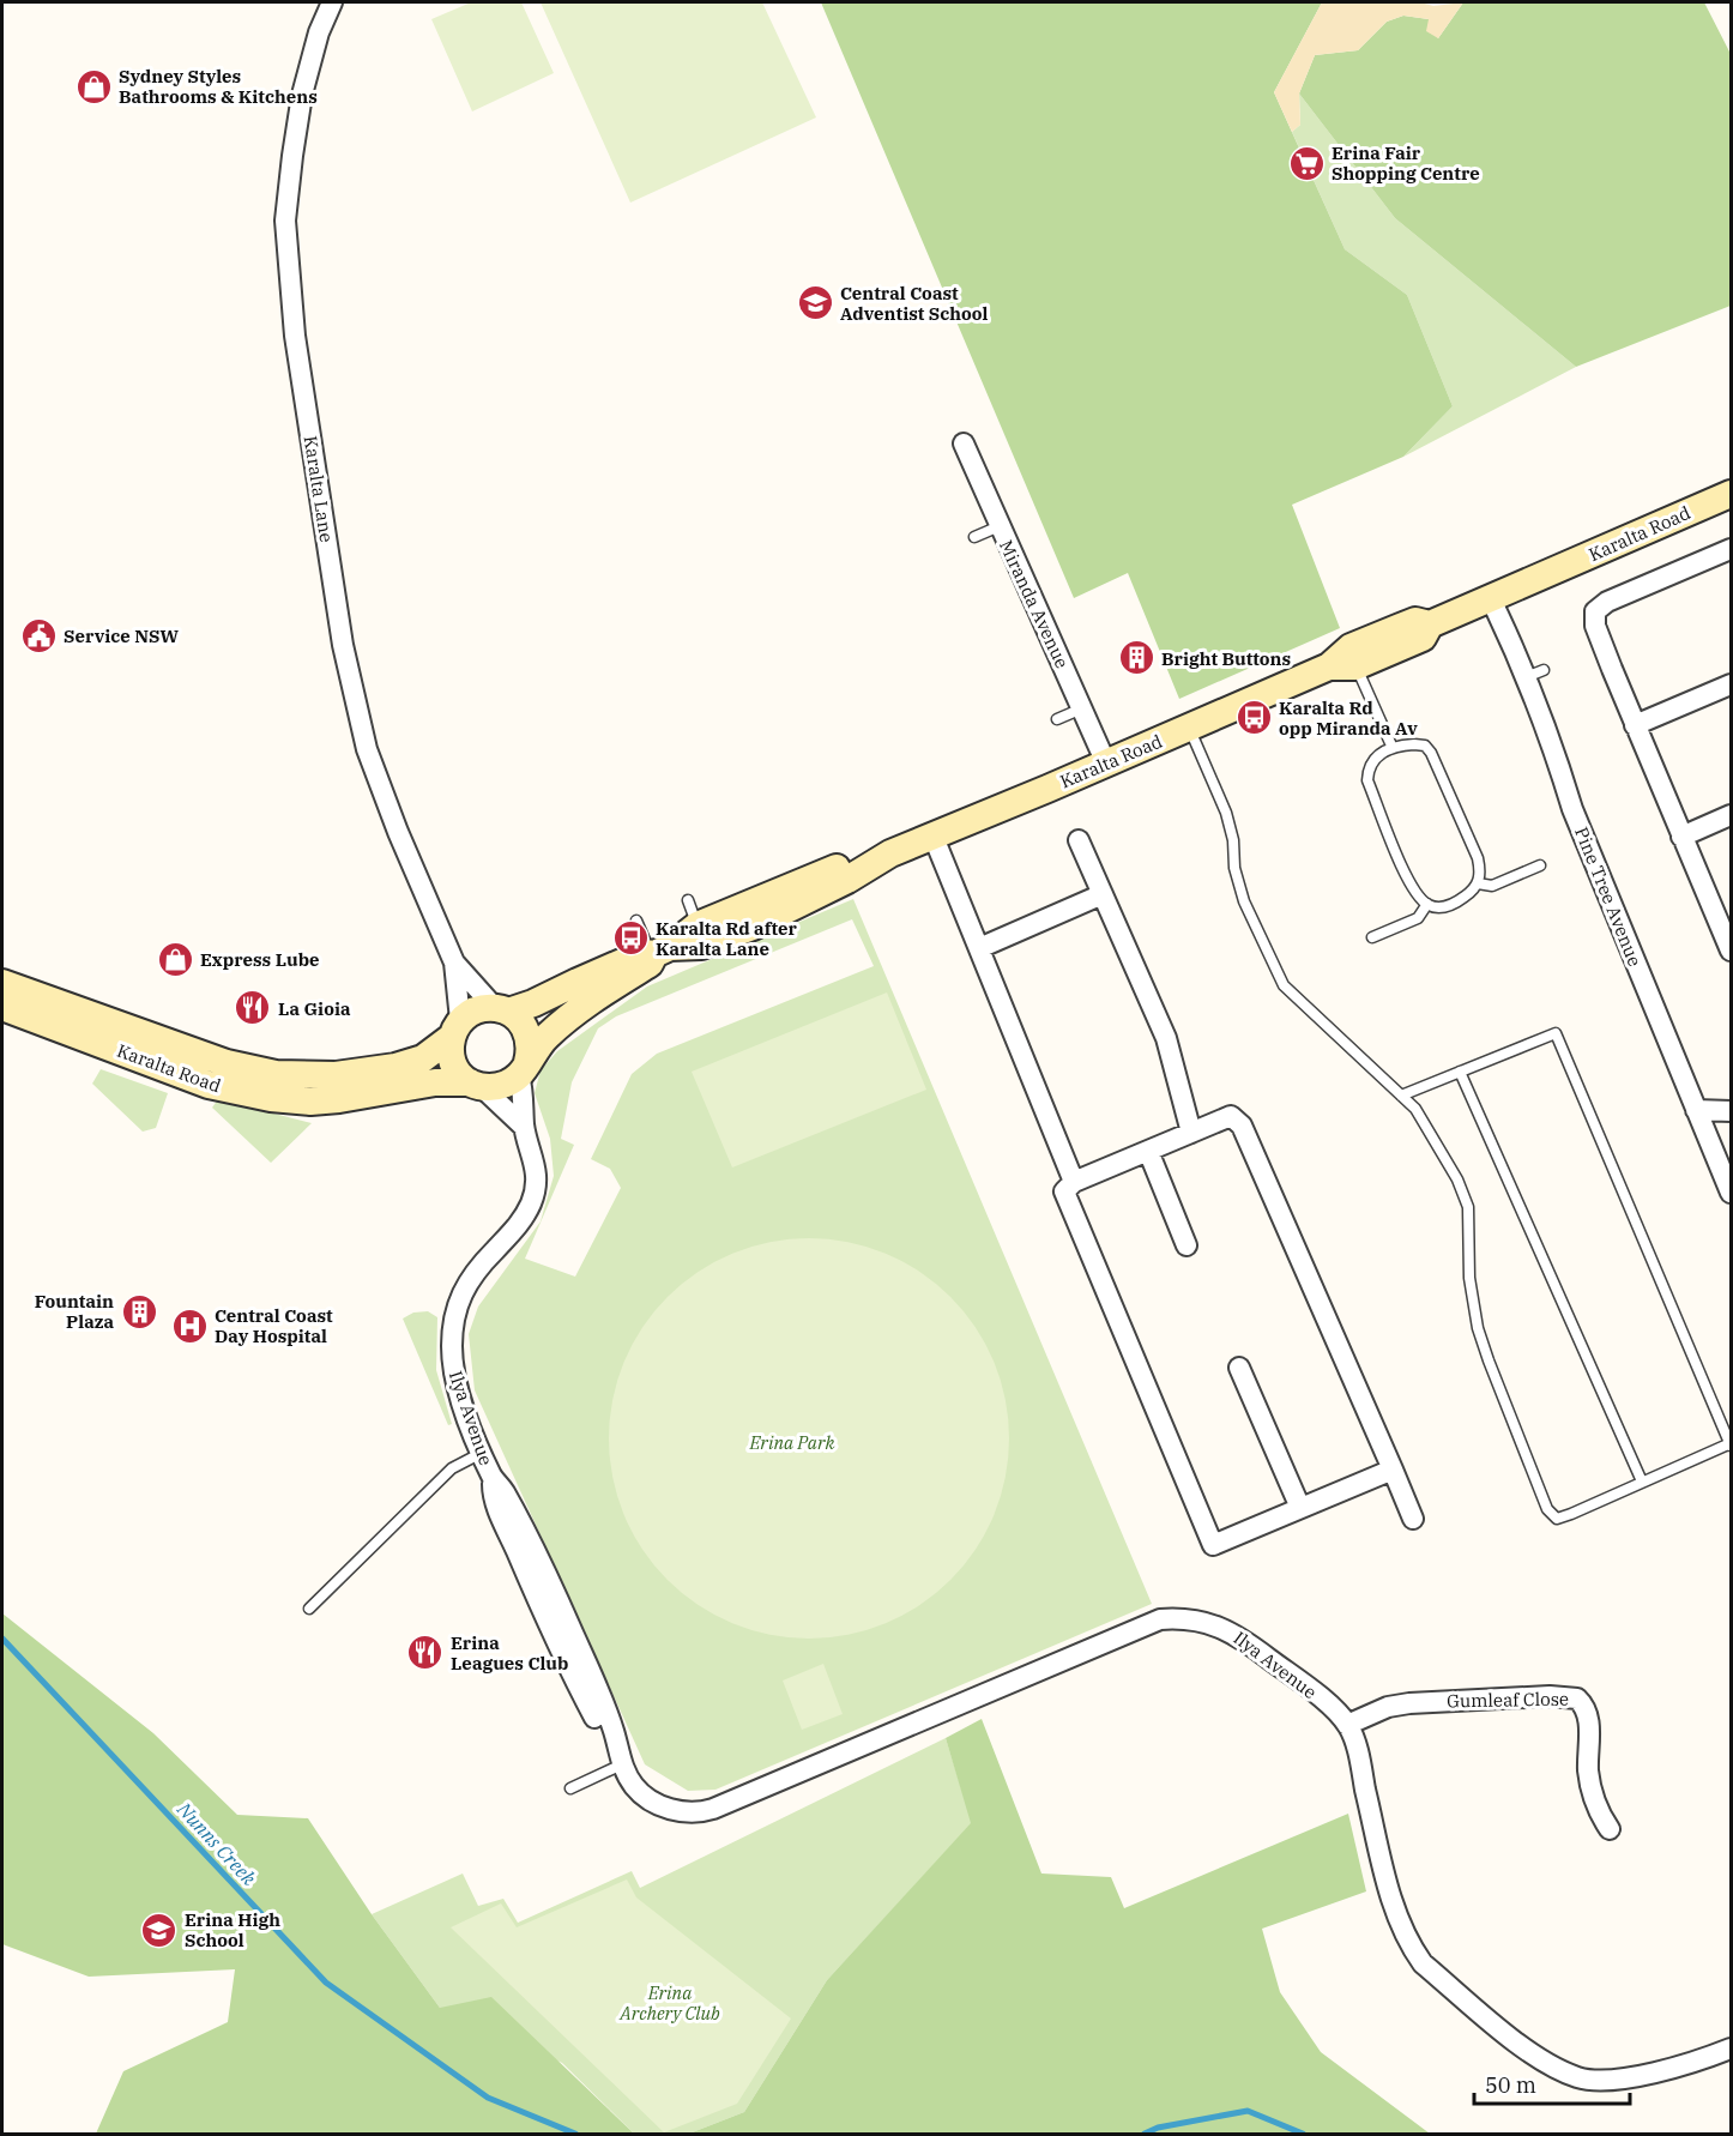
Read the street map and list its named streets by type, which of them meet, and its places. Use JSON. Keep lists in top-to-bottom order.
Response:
{
  "streets": {
    "street": [
      "Karalta Lane",
      "Karalta Road",
      "Miranda Avenue",
      "Pine Tree Avenue",
      "Ilya Avenue",
      "Gumleaf Close"
    ]
  },
  "crossings": [
    ["Karalta Lane", "Karalta Road"],
    ["Karalta Lane", "Ilya Avenue"],
    ["Karalta Road", "Miranda Avenue"],
    ["Karalta Road", "Pine Tree Avenue"],
    ["Karalta Road", "Ilya Avenue"],
    ["Ilya Avenue", "Gumleaf Close"]
  ],
  "water": ["Nunns Creek"],
  "parks": ["Erina Park", "Erina Archery Club"],
  "places": {
    "shop": ["Sydney Styles Bathrooms & Kitchens", "Express Lube"],
    "supermarket": ["Erina Fair Shopping Centre"],
    "school or university": ["Central Coast Adventist School", "Erina High School"],
    "public building": ["Service NSW"],
    "building": ["Bright Buttons", "Fountain Plaza"],
    "bus stop": ["Karalta Rd opp Miranda Av", "Karalta Rd after Karalta Lane"],
    "restaurant": ["La Gioia", "Erina Leagues Club"],
    "hospital": ["Central Coast Day Hospital"]
  },
  "scale_bar": "50 m"
}
